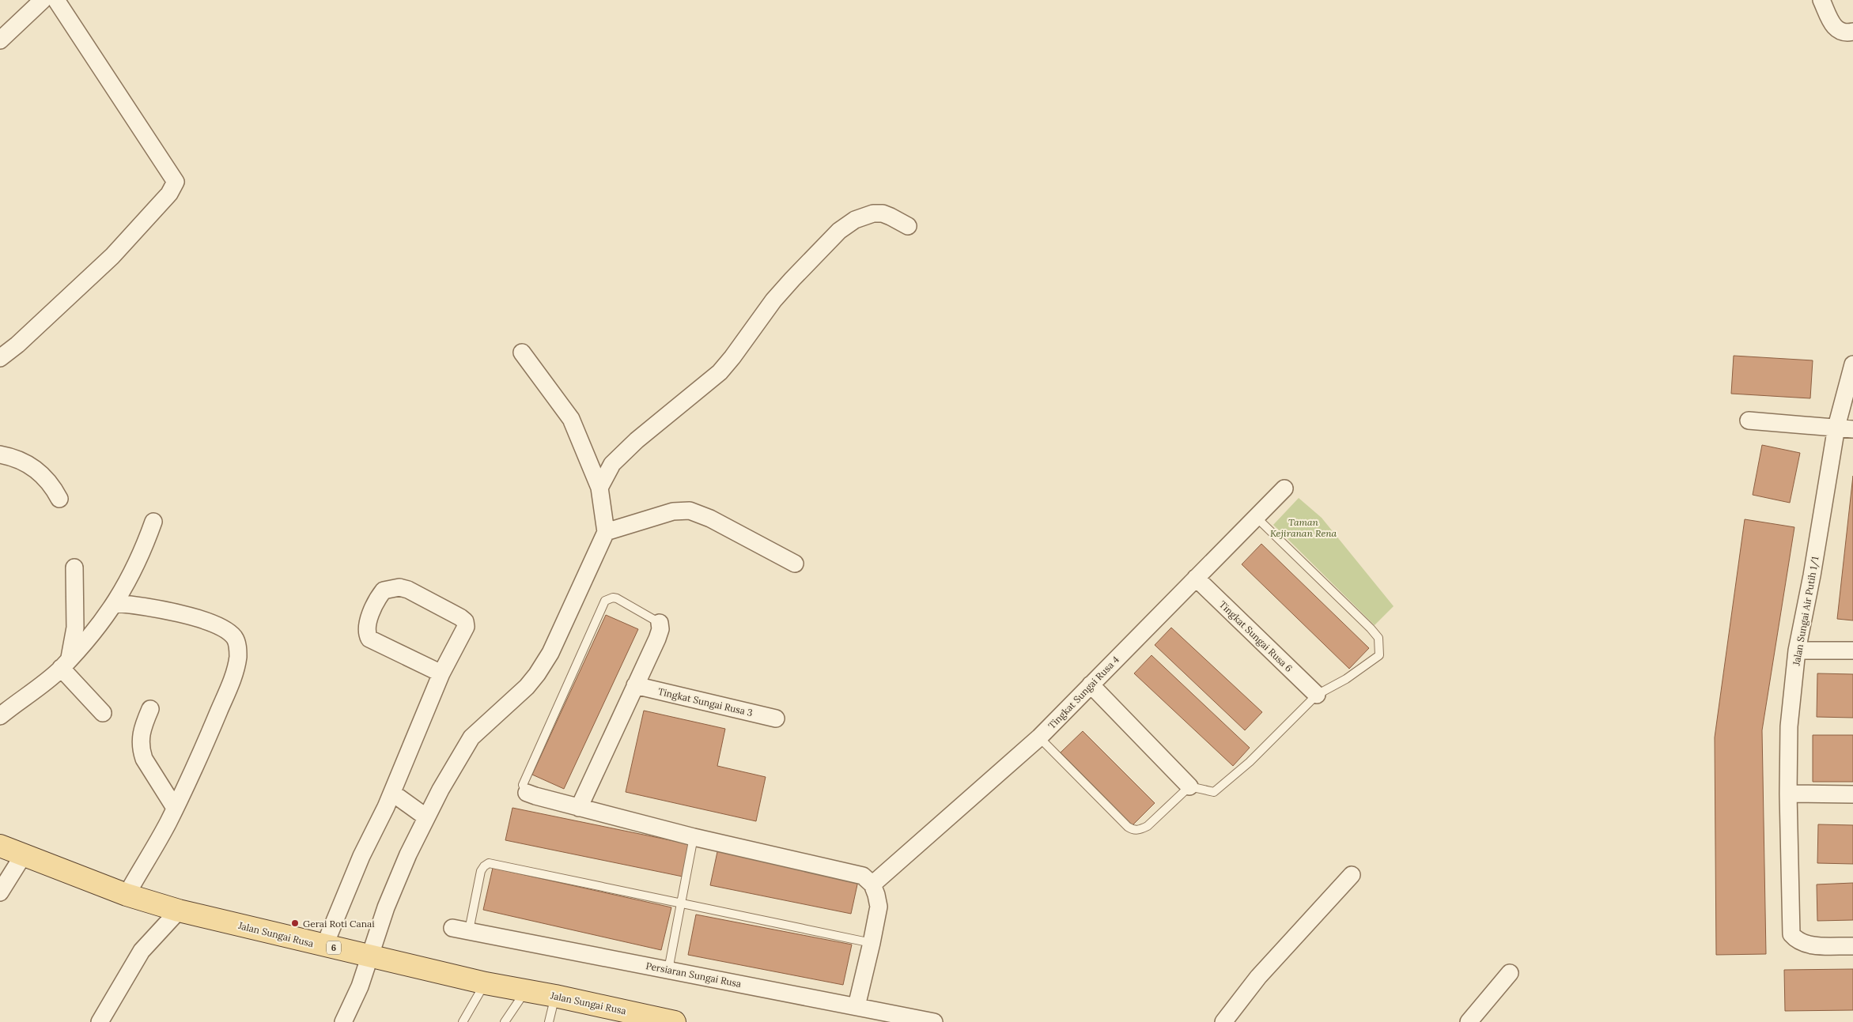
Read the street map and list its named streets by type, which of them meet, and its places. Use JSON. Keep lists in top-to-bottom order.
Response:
{
  "streets": {
    "main road": ["Jalan Sungai Rusa", "6"],
    "street": [
      "Jalan Sungai Air Putih 1/1",
      "Tingkat Sungai Rusa 6",
      "Tingkat Sungai Rusa 4",
      "Tingkat Sungai Rusa 3",
      "Persiaran Sungai Rusa"
    ]
  },
  "crossings": [
    ["Tingkat Sungai Rusa 6", "Tingkat Sungai Rusa 4"]
  ],
  "parks": ["Taman Kejiranan Rena"],
  "places": ["Gerai Roti Canai"]
}
